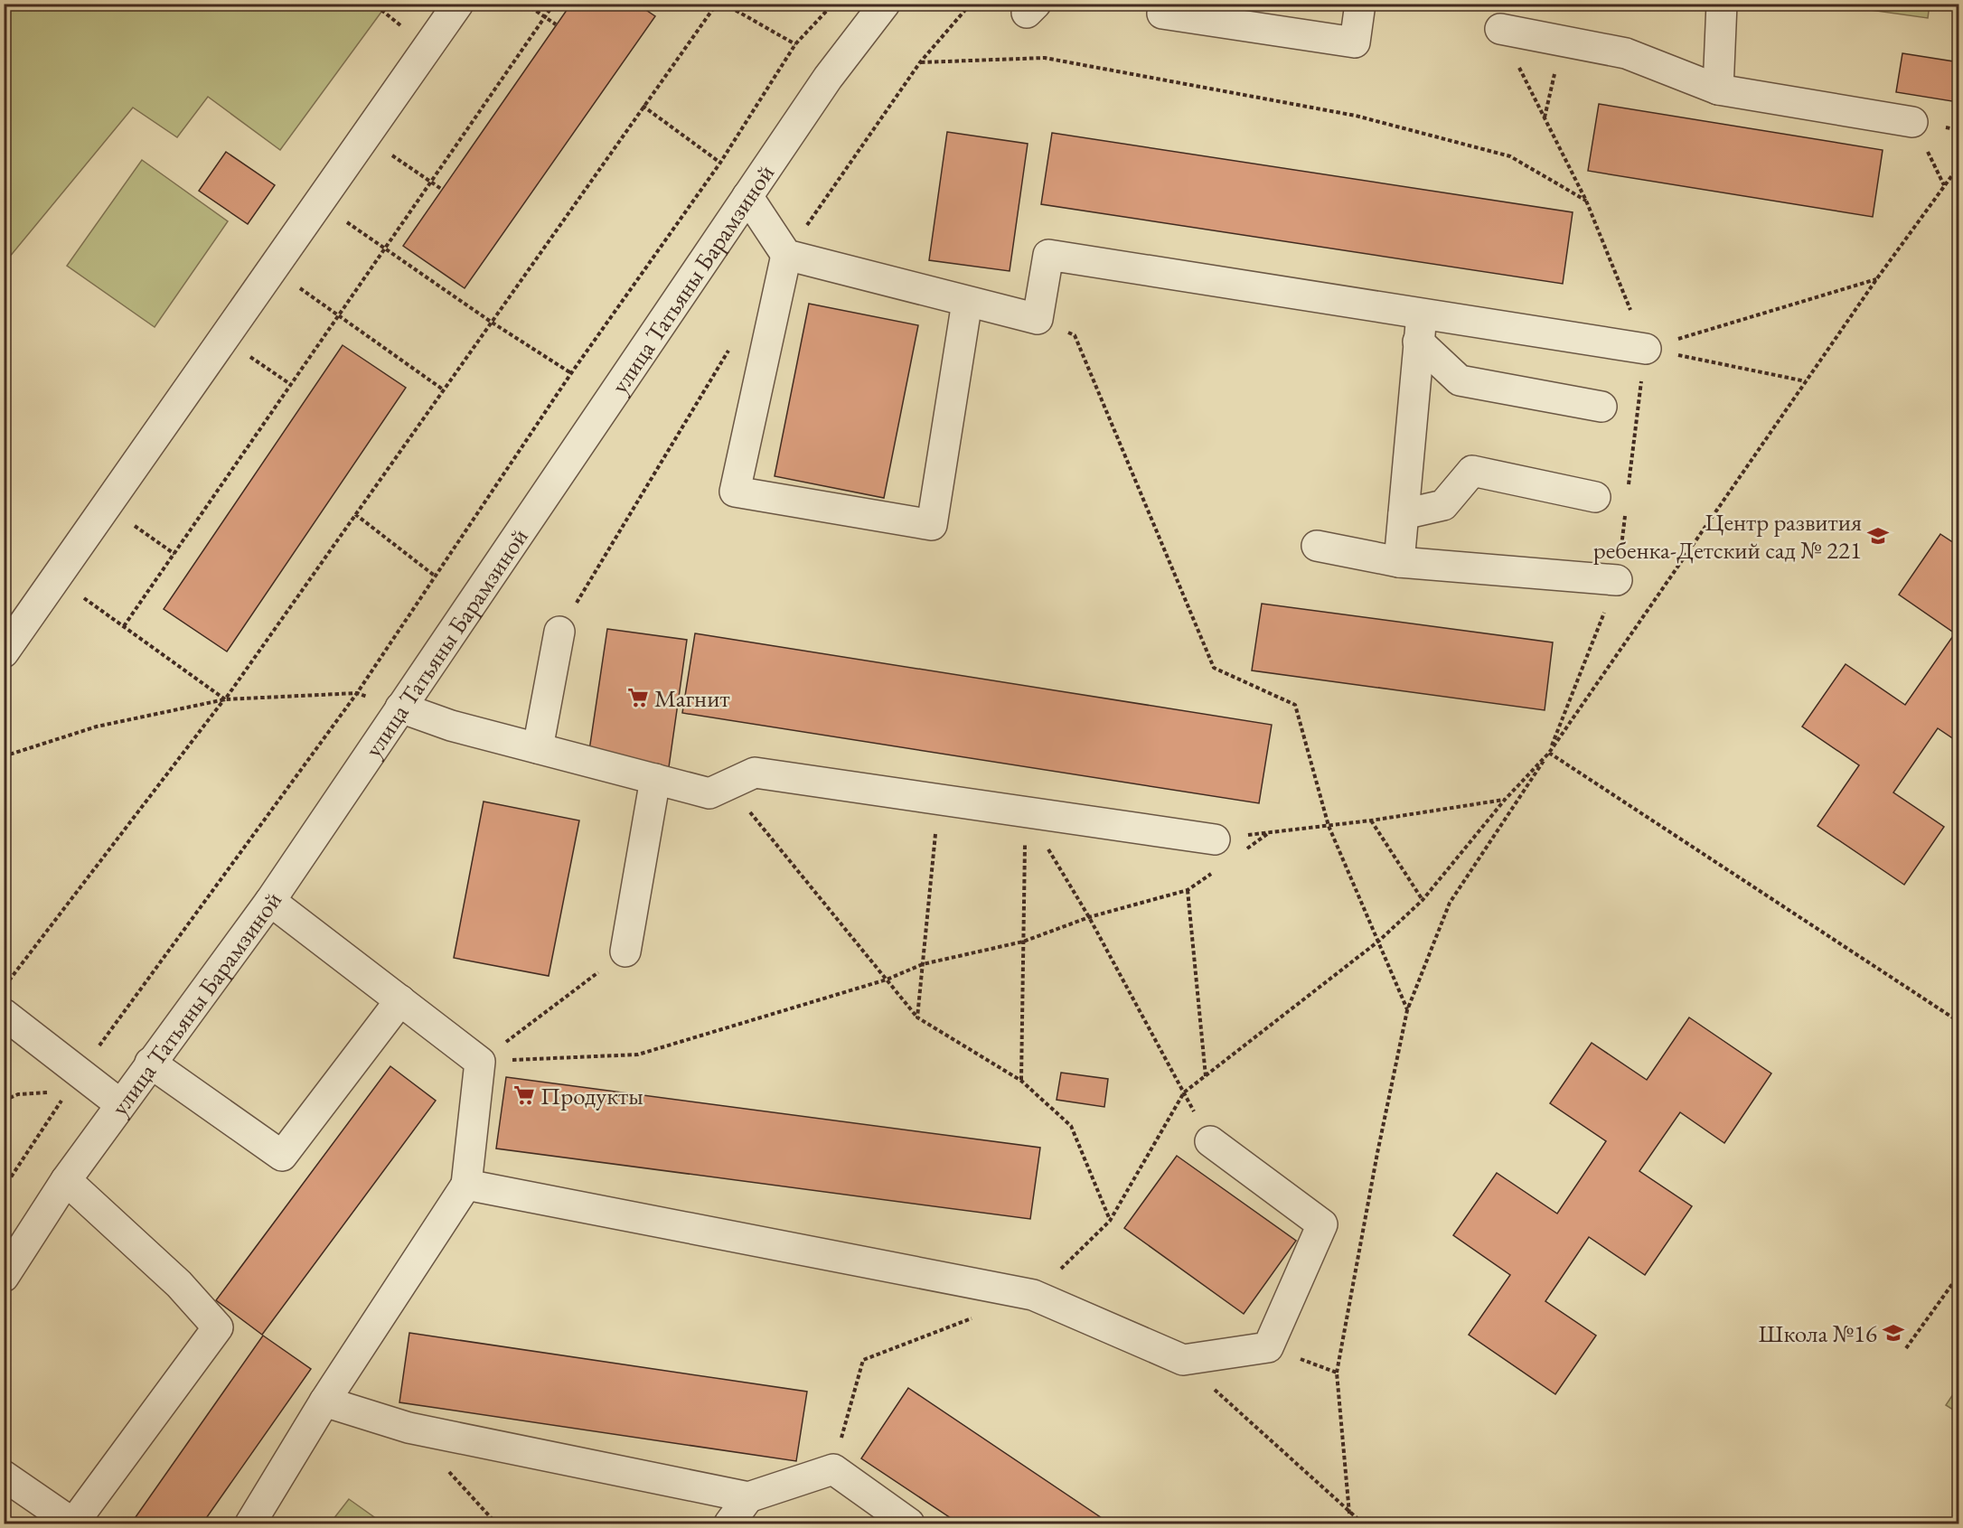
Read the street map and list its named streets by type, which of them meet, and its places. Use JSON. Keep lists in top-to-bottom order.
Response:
{
  "streets": {
    "street": ["улица Татьяны Барамзиной"]
  },
  "places": {
    "school or university": ["Центр развития ребенка-Детский сад № 221", "Школа №16"],
    "supermarket": ["Магнит", "Продукты"]
  }
}
